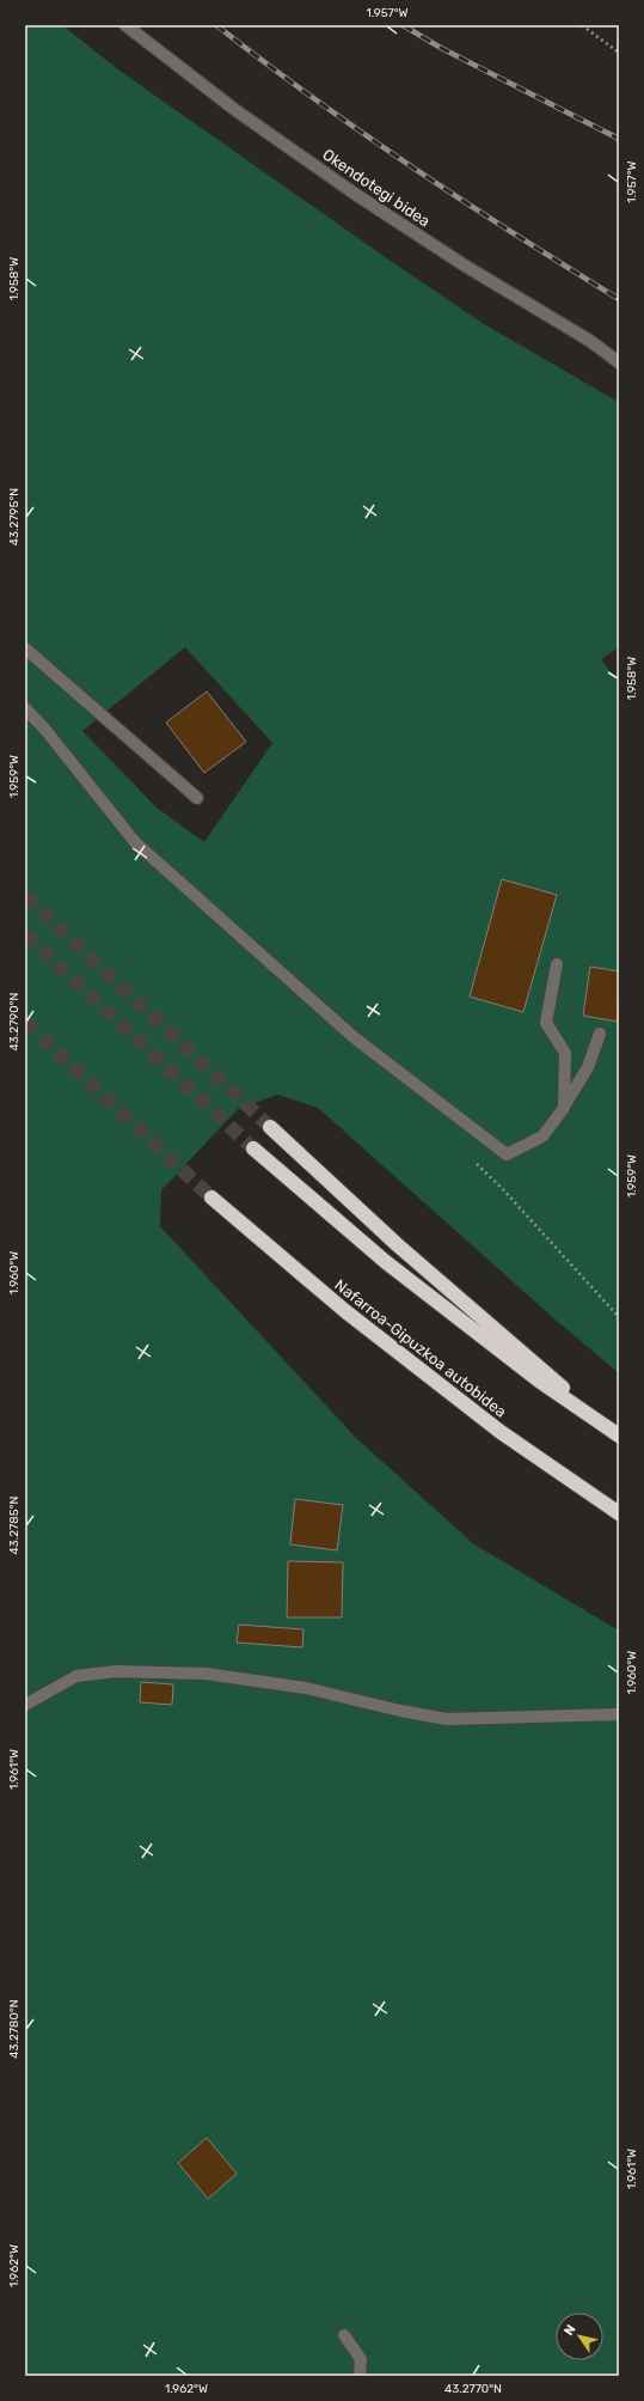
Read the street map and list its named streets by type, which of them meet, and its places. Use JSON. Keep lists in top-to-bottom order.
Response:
{
  "streets": {
    "highway": ["Nafarroa-Gipuzkoa autobidea"],
    "street": ["Okendotegi bidea"]
  },
  "north": "top left",
  "coordinates": [
    "1.957°W",
    "1.958°W",
    "43.2795°N",
    "1.959°W",
    "43.2790°N",
    "1.960°W",
    "43.2785°N",
    "1.961°W",
    "43.2780°N",
    "1.962°W",
    "43.2770°N"
  ]
}
